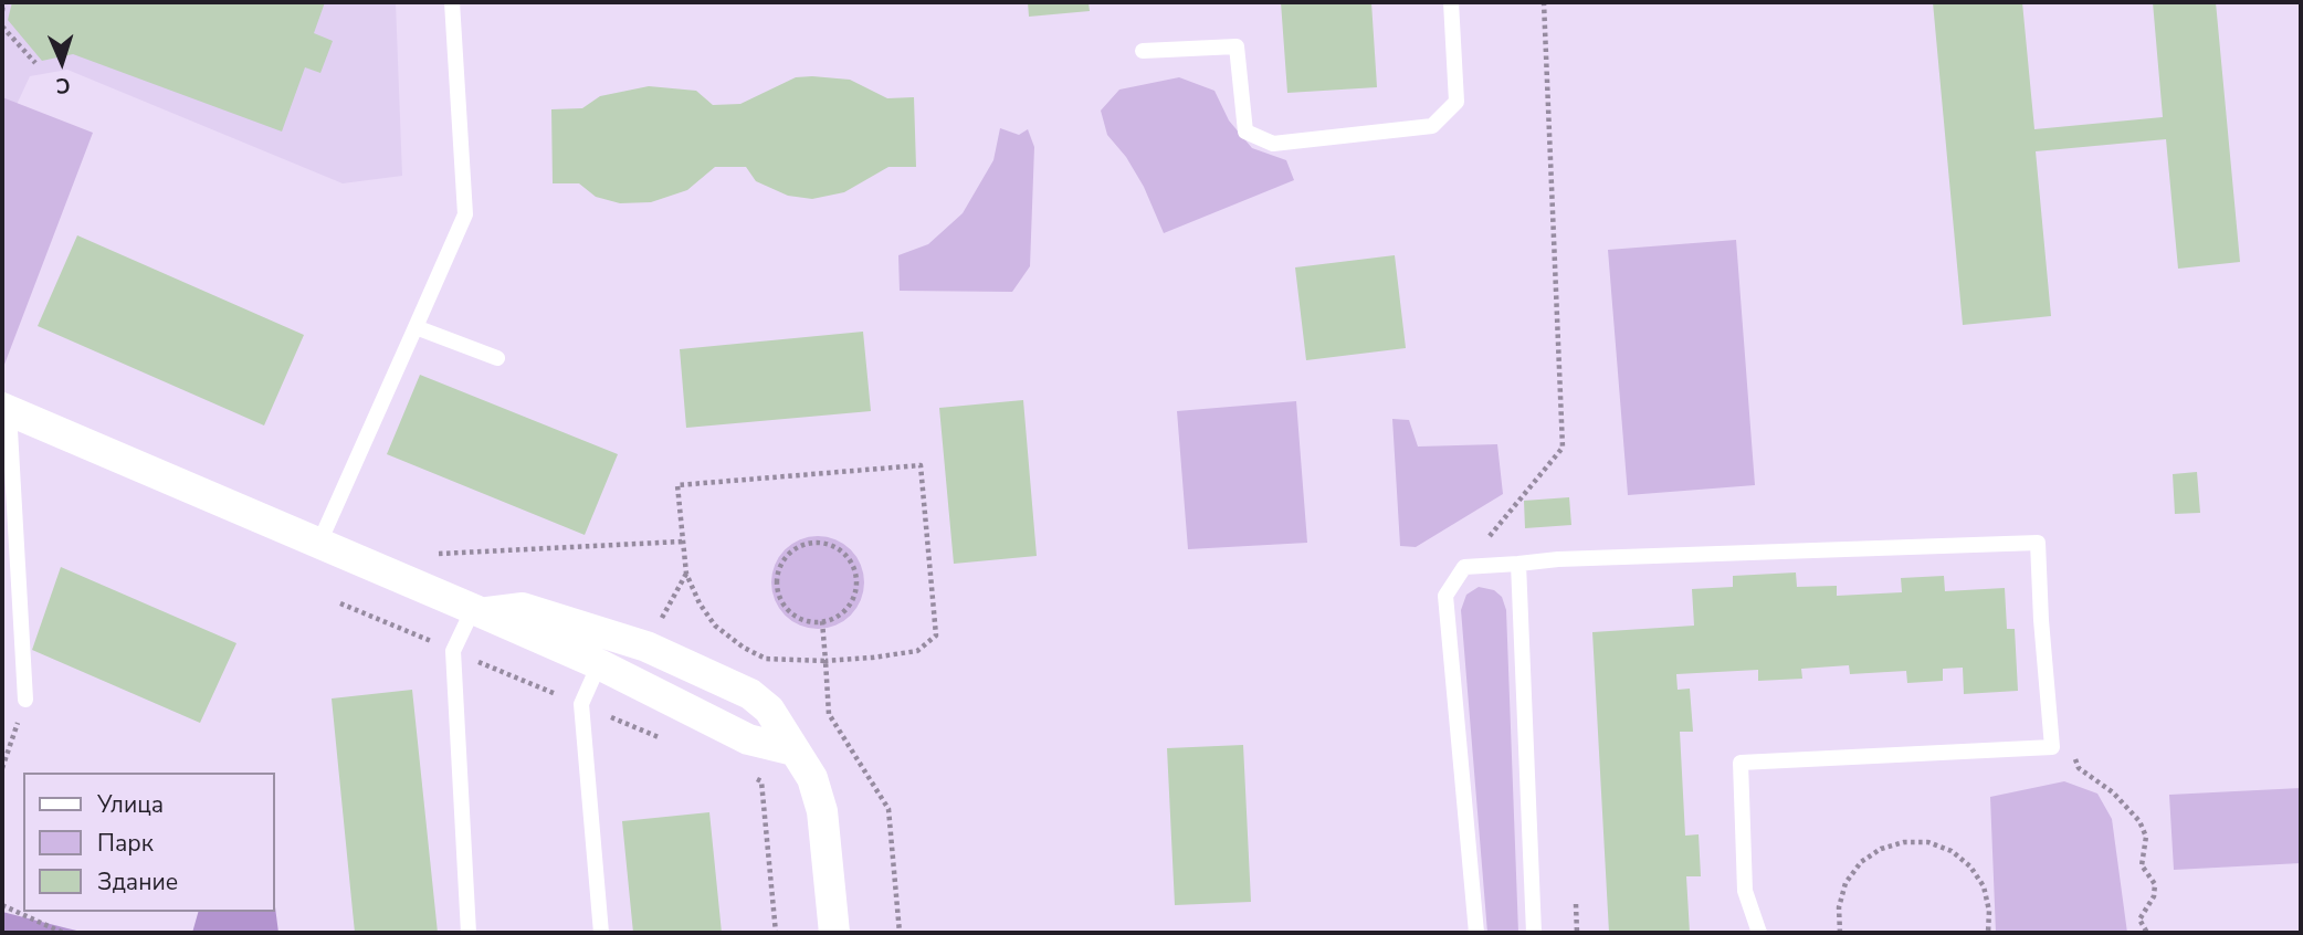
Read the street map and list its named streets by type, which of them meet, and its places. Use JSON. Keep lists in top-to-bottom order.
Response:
{
  "legend": ["Улица", "Парк", "Здание"],
  "north": "bottom"
}
